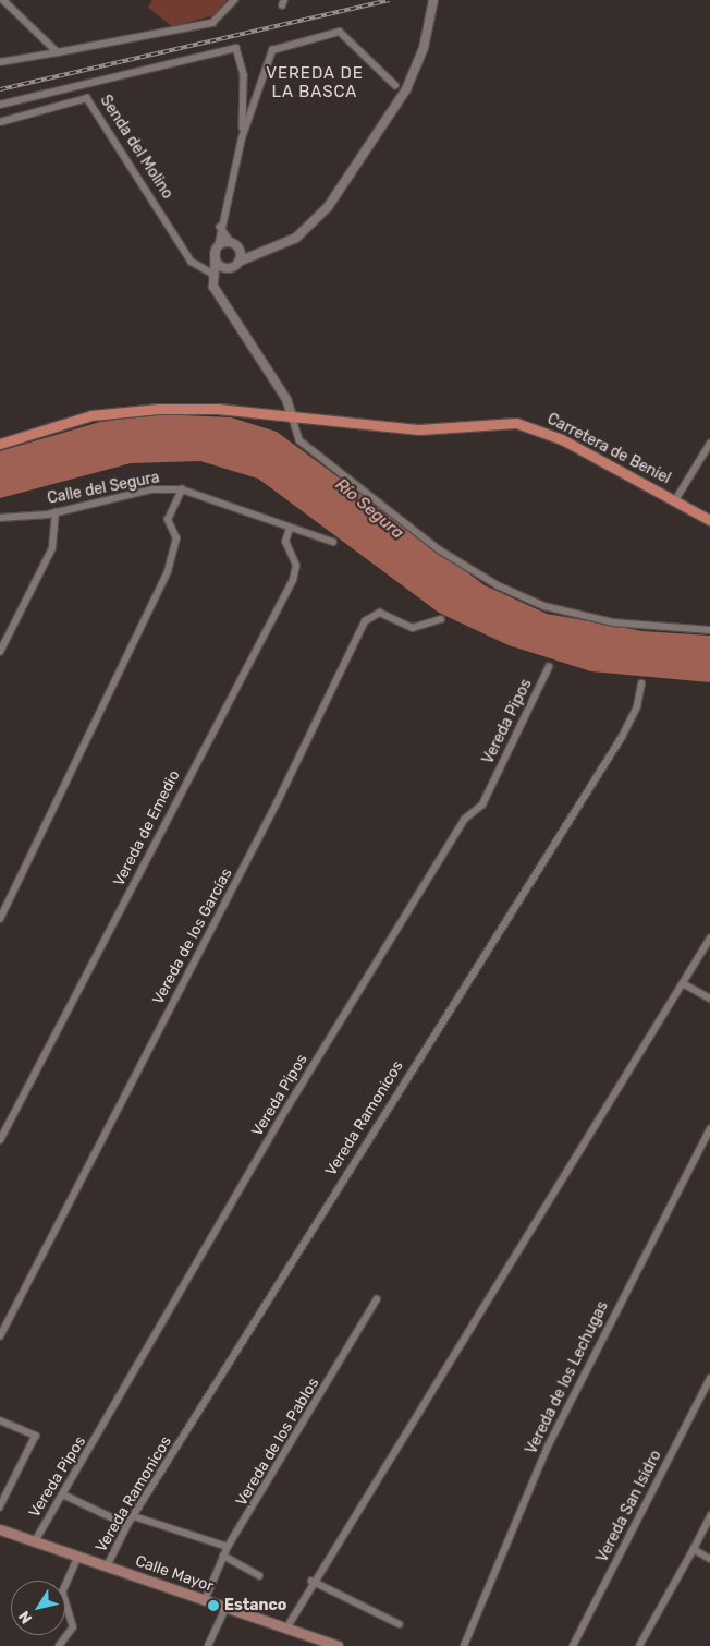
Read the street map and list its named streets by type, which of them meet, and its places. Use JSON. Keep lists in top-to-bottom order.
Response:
{
  "streets": {
    "main road": ["Carretera de Beniel", "Calle Mayor"],
    "street": [
      "Senda del Molino",
      "Calle del Segura",
      "Vereda Pipos",
      "Vereda de Emedio",
      "Vereda de los Garcías",
      "Vereda Ramonicos",
      "Vereda de los Lechugas",
      "Vereda de los Pablos",
      "Vereda San Isidro"
    ]
  },
  "crossings": [
    ["Calle del Segura", "Vereda de Emedio"],
    ["Vereda Pipos", "Calle Mayor"],
    ["Vereda Ramonicos", "Calle Mayor"],
    ["Vereda de los Pablos", "Calle Mayor"]
  ],
  "districts": ["VEREDA DE LA BASCA"],
  "water": ["Río Segura"],
  "places": ["Estanco"],
  "north": "bottom left"
}
